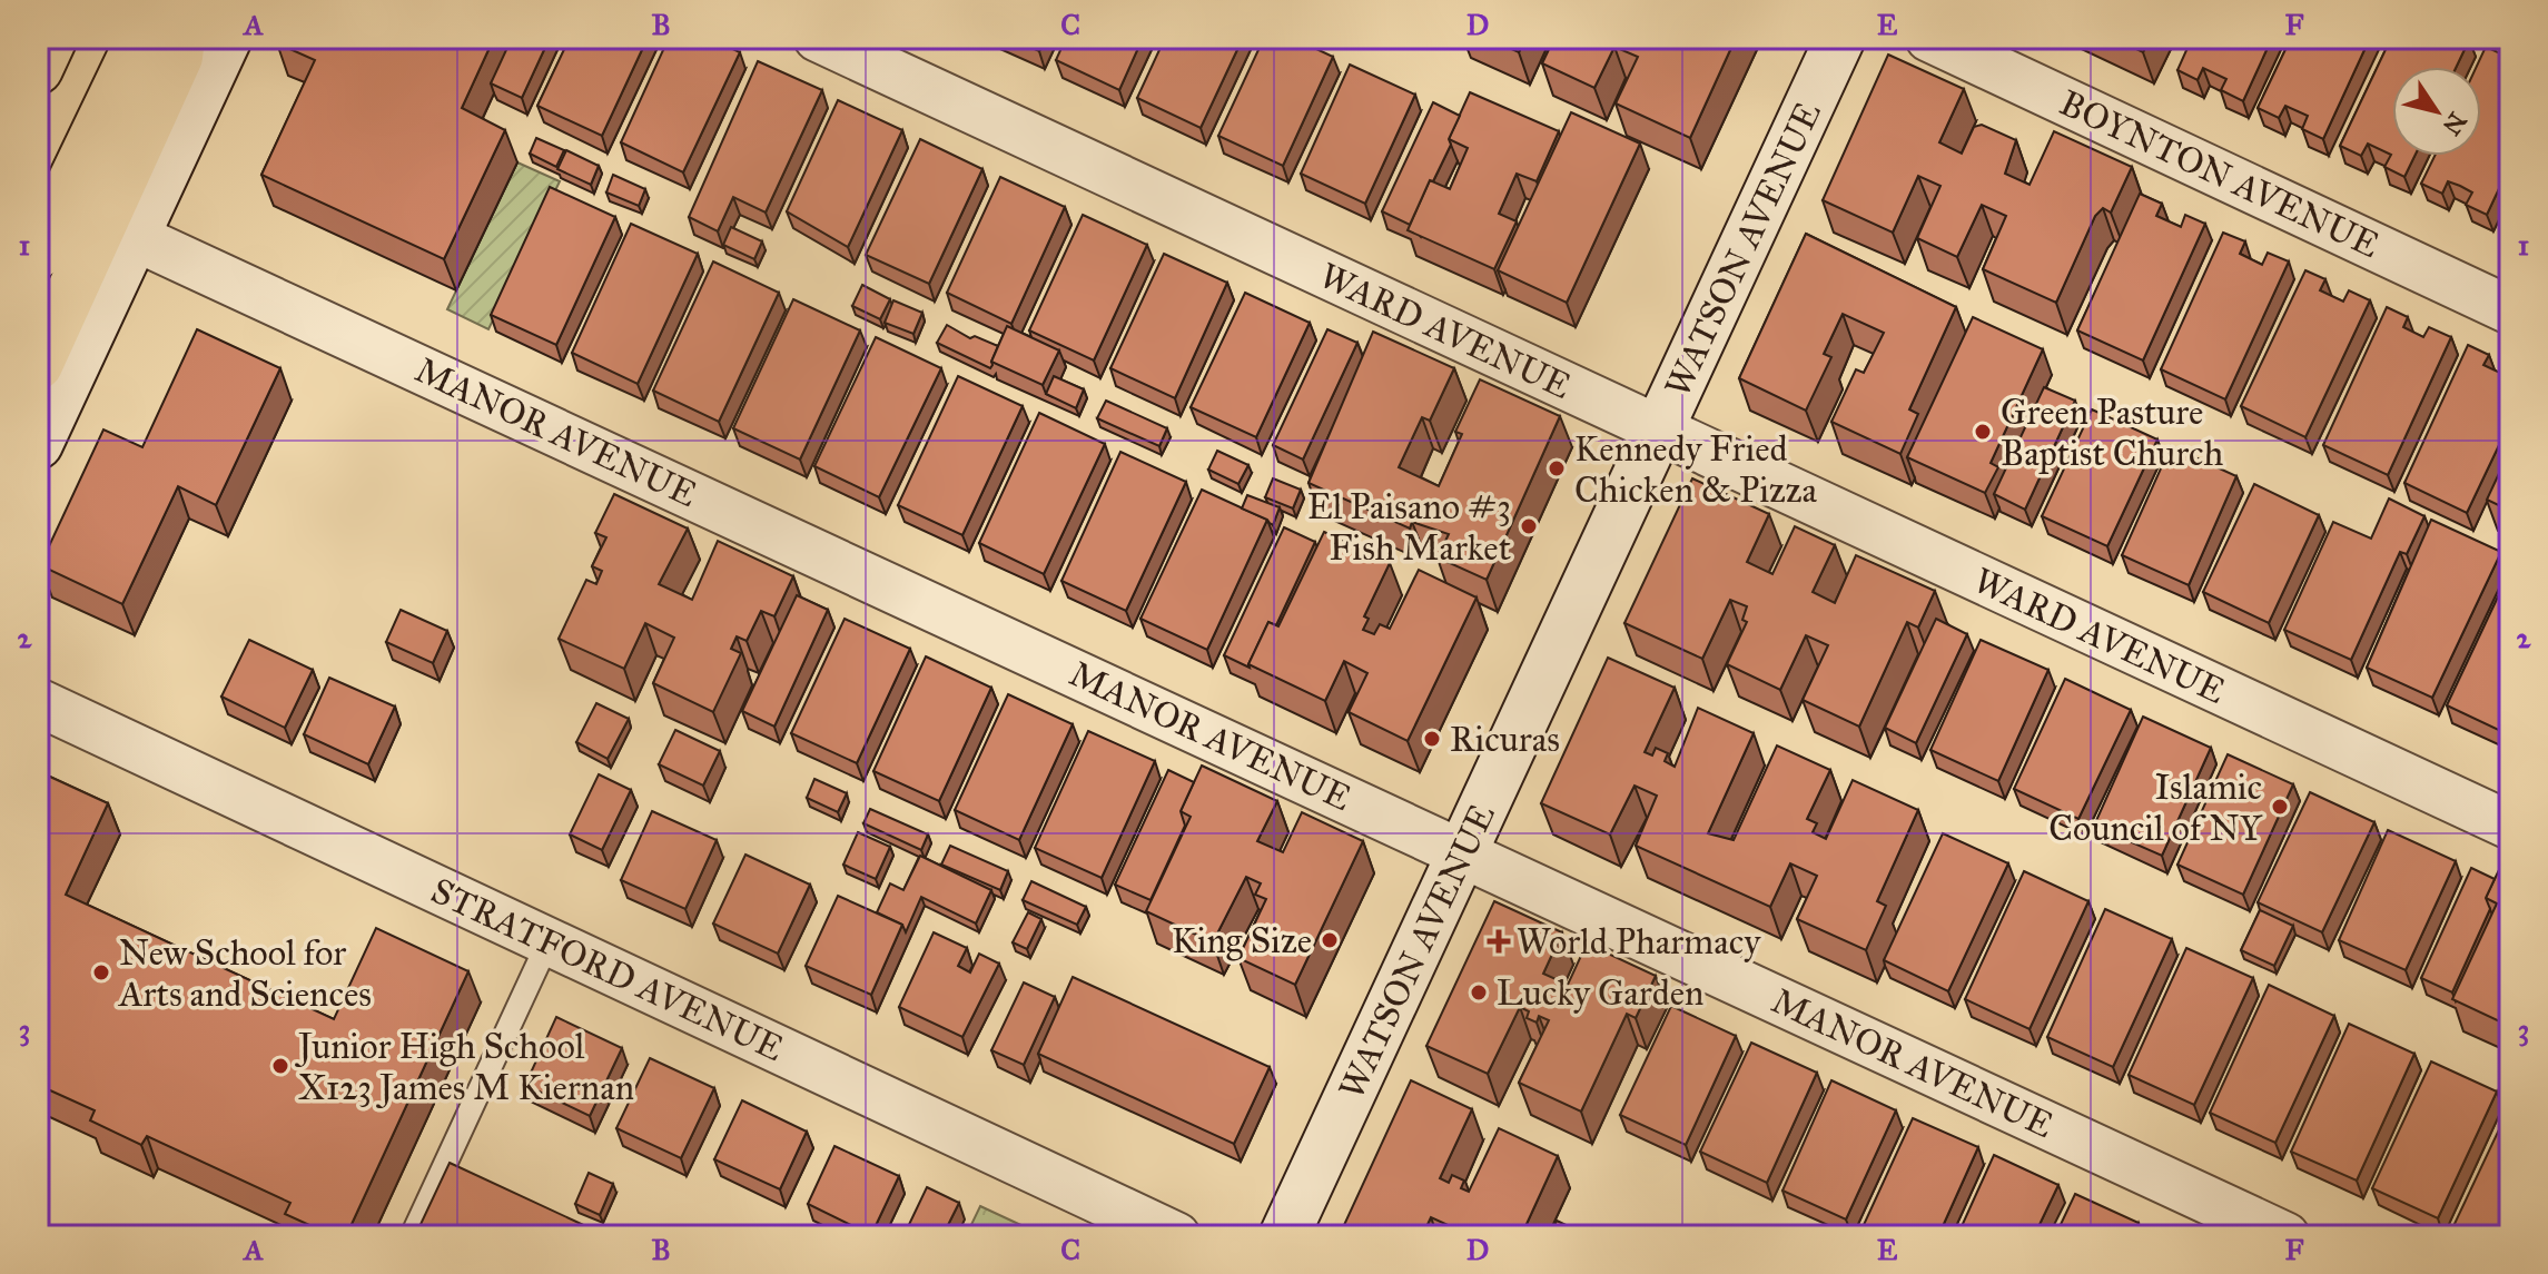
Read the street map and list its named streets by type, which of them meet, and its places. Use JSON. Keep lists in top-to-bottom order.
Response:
{
  "streets": {
    "street": [
      "BOYNTON AVENUE",
      "WATSON AVENUE",
      "WARD AVENUE",
      "MANOR AVENUE",
      "STRATFORD AVENUE"
    ]
  },
  "crossings": [
    ["WATSON AVENUE", "WARD AVENUE"],
    ["WATSON AVENUE", "MANOR AVENUE"]
  ],
  "places": {
    "other": [
      "Green Pasture Baptist Church",
      "Kennedy Fried Chicken & Pizza",
      "El Paisano #3 Fish Market",
      "Ricuras",
      "Islamic Council of NY",
      "King Size",
      "New School for Arts and Sciences",
      "Lucky Garden",
      "Junior High School X123 James M Kiernan"
    ],
    "health": ["World Pharmacy"]
  },
  "north": "bottom right",
  "grid": {
    "columns": [
      "A",
      "B",
      "C",
      "D",
      "E",
      "F"
    ],
    "rows": ["1", "2", "3"]
  }
}
